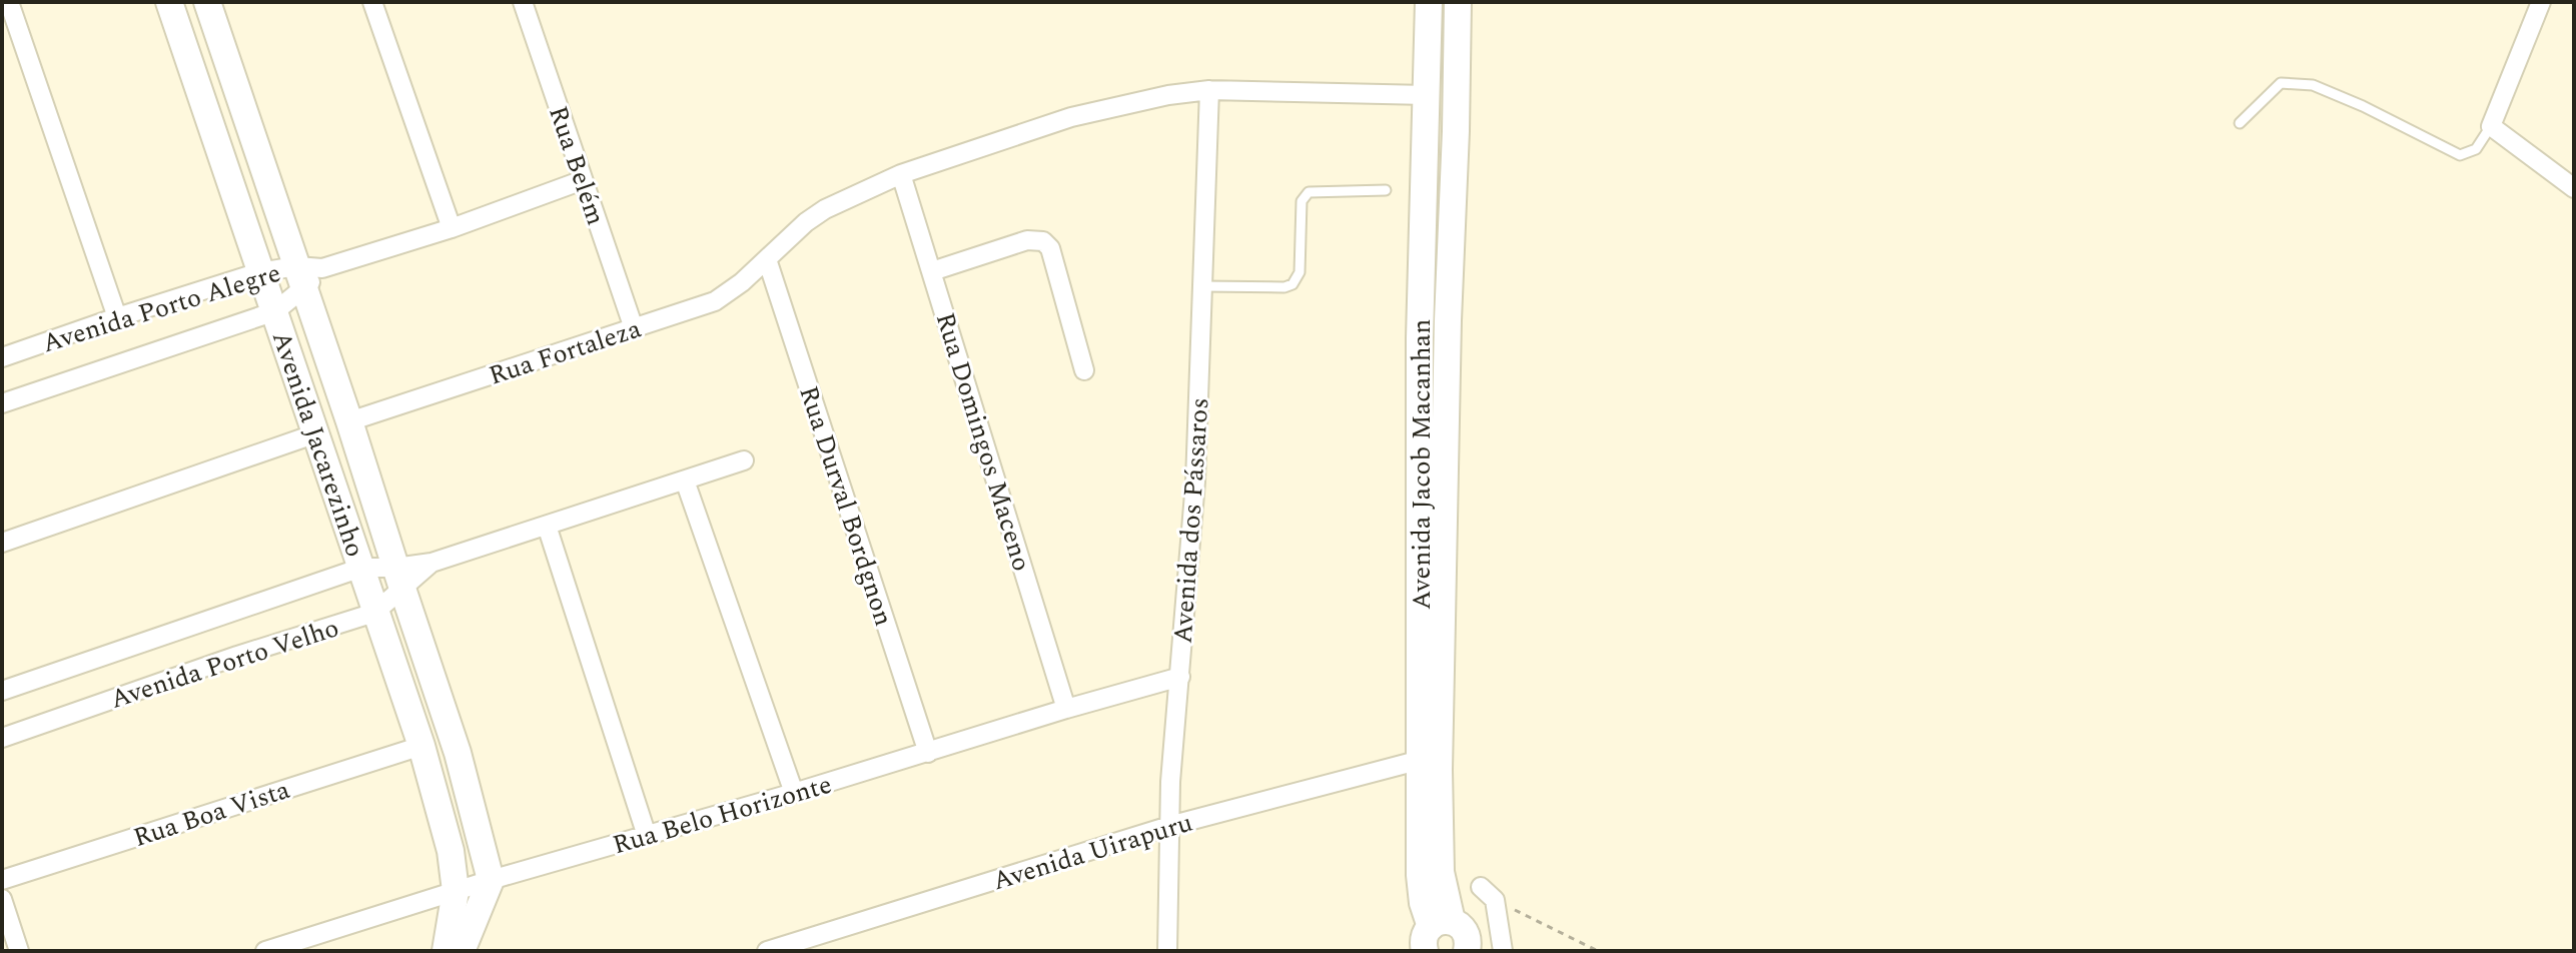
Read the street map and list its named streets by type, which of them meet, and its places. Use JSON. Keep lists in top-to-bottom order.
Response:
{
  "streets": {
    "street": [
      "Rua Belém",
      "Avenida Porto Alegre",
      "Rua Fortaleza",
      "Rua Domingos Maceno",
      "Avenida Jacarezinho",
      "Avenida Jacob Macanhan",
      "Rua Durval Bordgnon",
      "Avenida dos Pássaros",
      "Avenida Porto Velho",
      "Rua Boa Vista",
      "Rua Belo Horizonte",
      "Avenida Uirapuru"
    ]
  },
  "crossings": [
    ["Rua Belém", "Avenida Porto Alegre"],
    ["Rua Belém", "Rua Fortaleza"],
    ["Avenida Porto Alegre", "Avenida Jacarezinho"],
    ["Rua Fortaleza", "Rua Domingos Maceno"],
    ["Rua Fortaleza", "Avenida Jacarezinho"],
    ["Rua Fortaleza", "Avenida Jacob Macanhan"],
    ["Rua Fortaleza", "Rua Durval Bordgnon"],
    ["Rua Fortaleza", "Avenida dos Pássaros"],
    ["Rua Domingos Maceno", "Rua Belo Horizonte"],
    ["Avenida Jacarezinho", "Avenida Porto Velho"],
    ["Avenida Jacarezinho", "Rua Boa Vista"],
    ["Avenida Jacarezinho", "Rua Belo Horizonte"],
    ["Avenida Jacob Macanhan", "Avenida Uirapuru"],
    ["Rua Durval Bordgnon", "Rua Belo Horizonte"],
    ["Avenida dos Pássaros", "Rua Belo Horizonte"],
    ["Avenida dos Pássaros", "Avenida Uirapuru"]
  ]
}
